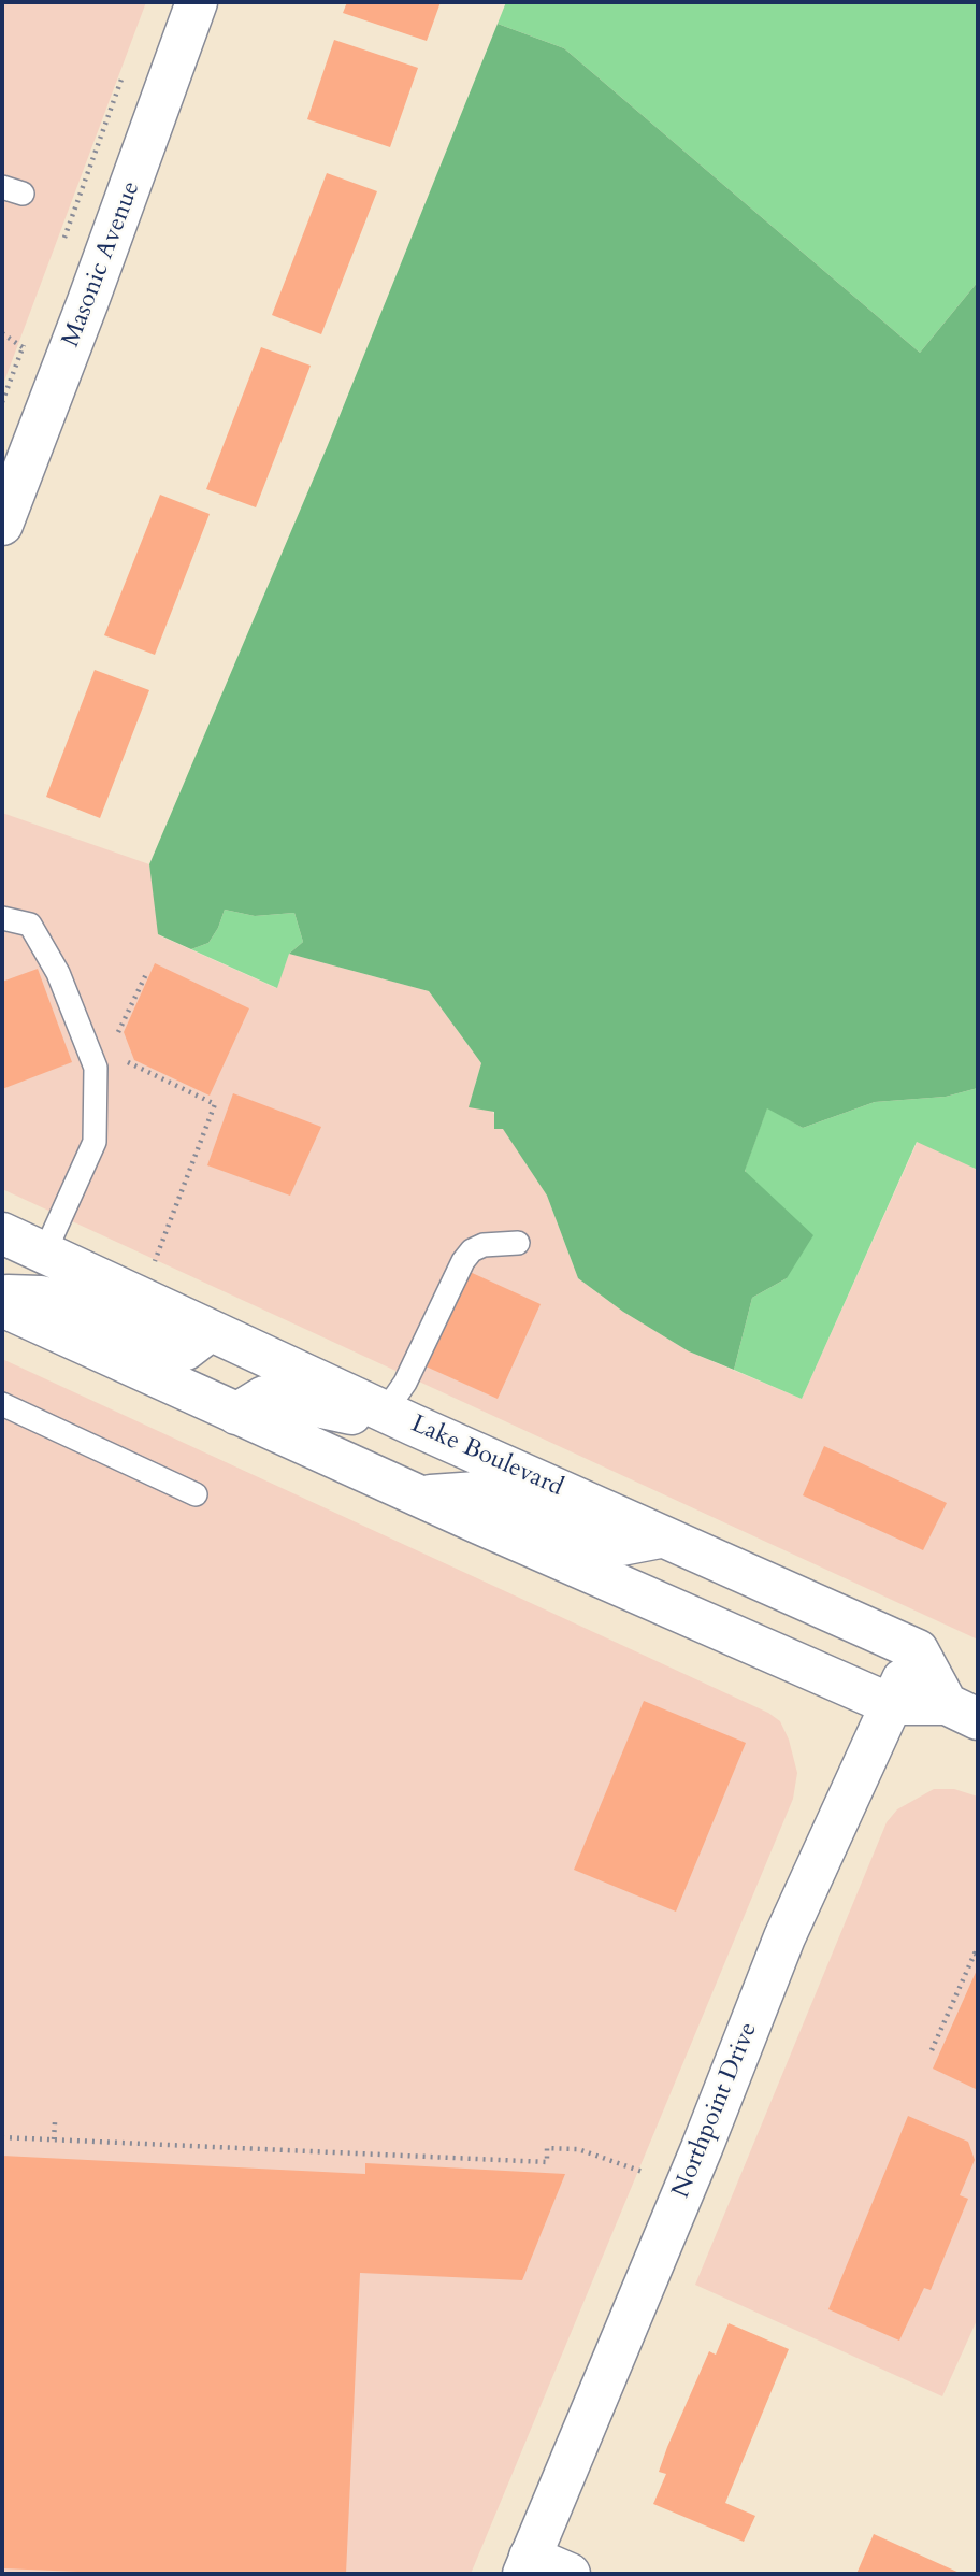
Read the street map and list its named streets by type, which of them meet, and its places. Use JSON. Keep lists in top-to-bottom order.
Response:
{
  "streets": {
    "main road": ["Masonic Avenue", "Lake Boulevard", "Northpoint Drive"]
  },
  "crossings": [
    ["Lake Boulevard", "Northpoint Drive"]
  ]
}
